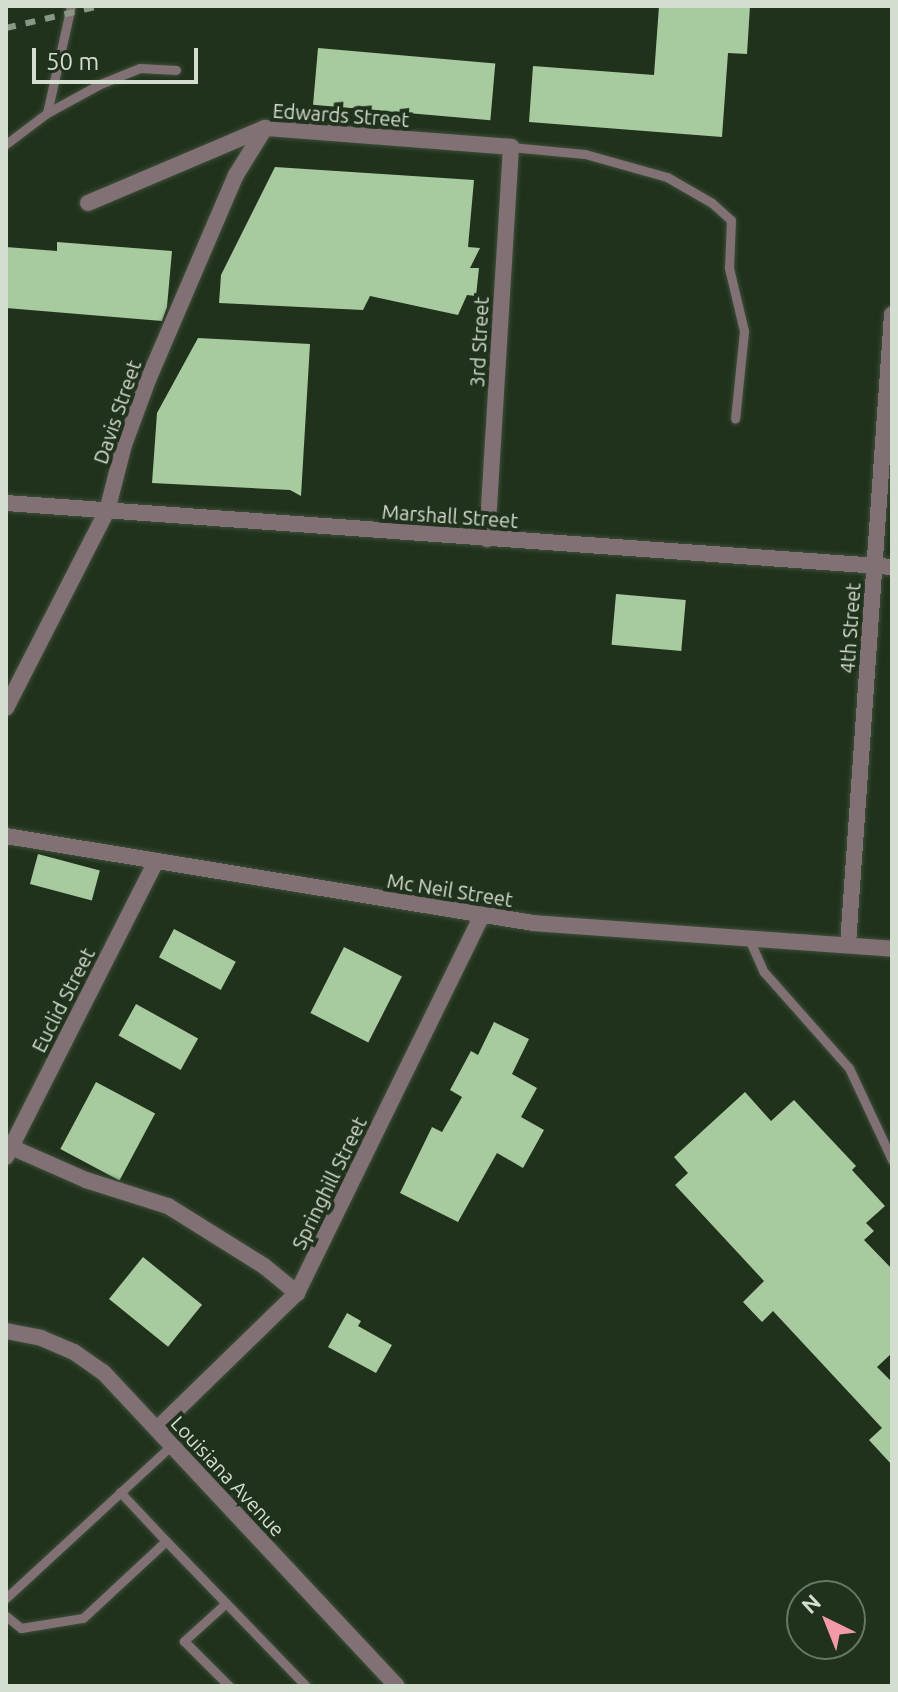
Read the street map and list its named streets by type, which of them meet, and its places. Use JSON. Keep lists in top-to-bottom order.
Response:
{
  "streets": {
    "street": [
      "Edwards Street",
      "3rd Street",
      "Davis Street",
      "Marshall Street",
      "4th Street",
      "Mc Neil Street",
      "Euclid Street",
      "Springhill Street",
      "Louisiana Avenue"
    ]
  },
  "crossings": [
    ["Edwards Street", "3rd Street"],
    ["Edwards Street", "Davis Street"],
    ["3rd Street", "Marshall Street"],
    ["Davis Street", "Marshall Street"],
    ["Marshall Street", "4th Street"],
    ["4th Street", "Mc Neil Street"],
    ["Mc Neil Street", "Euclid Street"],
    ["Mc Neil Street", "Springhill Street"],
    ["Springhill Street", "Louisiana Avenue"]
  ],
  "scale_bar": "50 m",
  "north": "top left"
}
